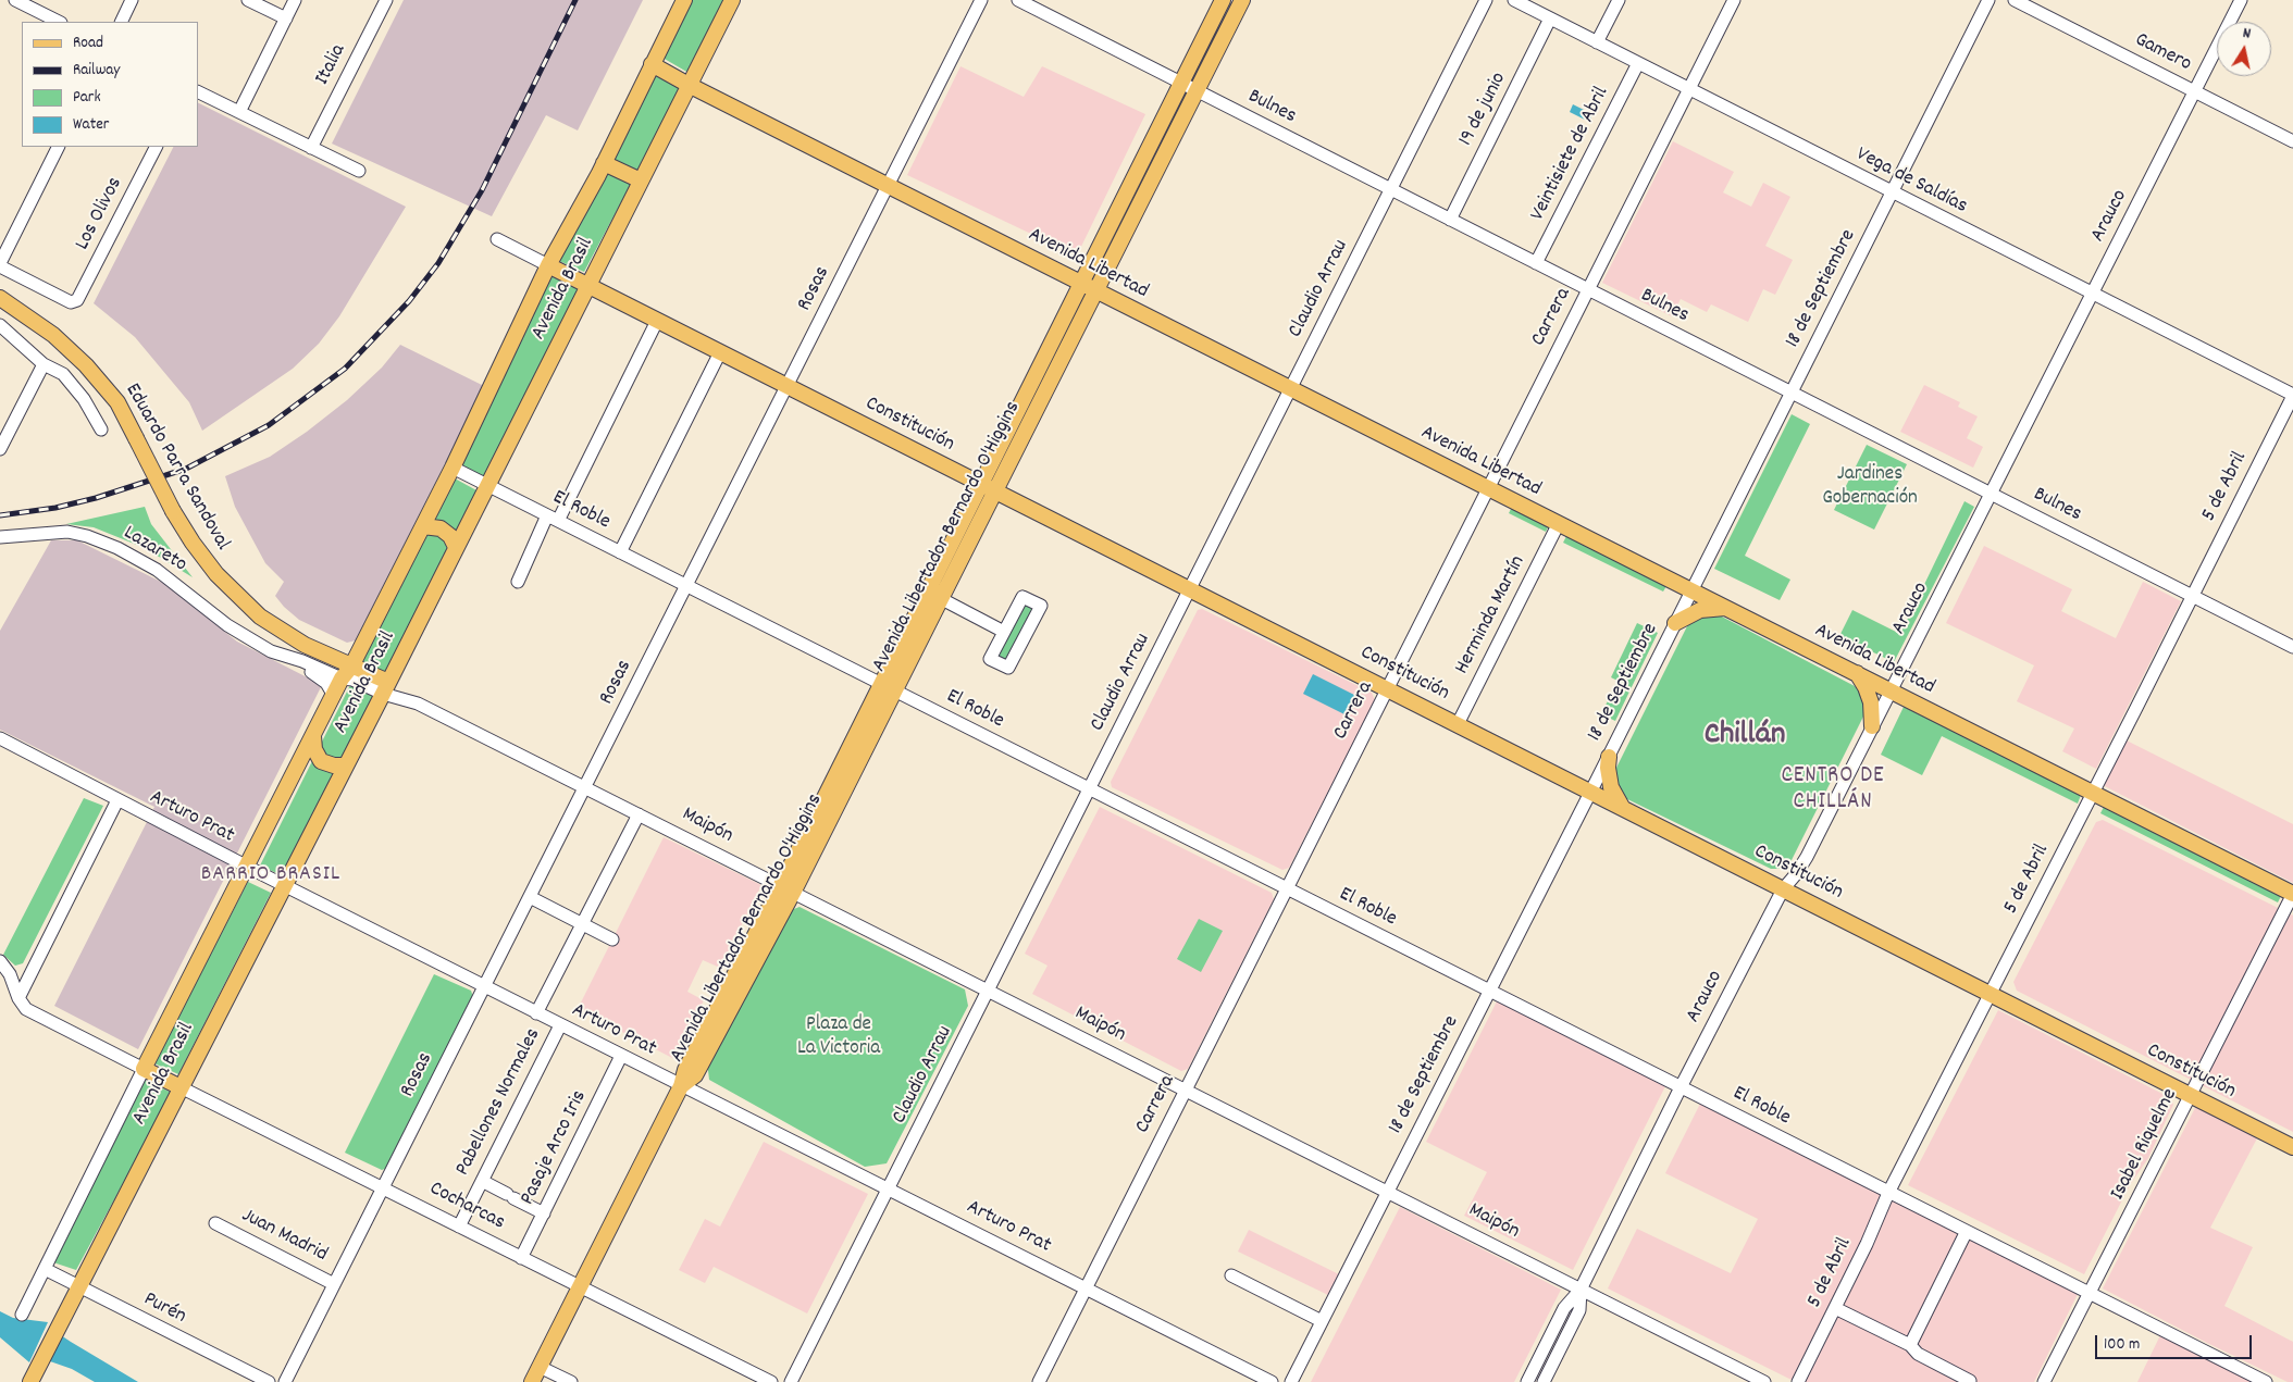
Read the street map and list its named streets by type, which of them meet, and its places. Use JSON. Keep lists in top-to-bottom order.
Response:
{
  "streets": {
    "main road": [
      "Avenida Libertad",
      "Avenida Brasil",
      "Constitución",
      "Eduardo Parra Sandoval",
      "Avenida Libertador Bernardo O'Higgins",
      "Maipón",
      "Cocharcas"
    ],
    "street": [
      "Gamero",
      "Italia",
      "Bulnes",
      "19 de junio",
      "Veintisiete de Abril",
      "Vega de Saldías",
      "Los Olivos",
      "Arauco",
      "Rosas",
      "Claudio Arrau",
      "18 de Septiembre",
      "Carrera",
      "5 de Abril",
      "El Roble",
      "Lazareto",
      "Herminda Martín",
      "Arturo Prat",
      "Pabellones Normales",
      "Isabel Riquelme",
      "Pasaje Arco Iris",
      "Juan Madrid",
      "Purén"
    ]
  },
  "crossings": [
    ["Gamero", "Arauco"],
    ["Bulnes", "19 de junio"],
    ["Bulnes", "Veintisiete de Abril"],
    ["Bulnes", "Arauco"],
    ["Bulnes", "Claudio Arrau"],
    ["Bulnes", "18 de Septiembre"],
    ["Bulnes", "Carrera"],
    ["Bulnes", "5 de Abril"],
    ["Bulnes", "Avenida Libertador Bernardo O'Higgins"],
    ["19 de junio", "Vega de Saldías"],
    ["Veintisiete de Abril", "Vega de Saldías"],
    ["Vega de Saldías", "Arauco"],
    ["Vega de Saldías", "18 de Septiembre"],
    ["Vega de Saldías", "Carrera"],
    ["Vega de Saldías", "5 de Abril"],
    ["Arauco", "Avenida Libertad"],
    ["Arauco", "Constitución"],
    ["Arauco", "El Roble"],
    ["Arauco", "Maipón"],
    ["Avenida Libertad", "Avenida Brasil"],
    ["Avenida Libertad", "Rosas"],
    ["Avenida Libertad", "Claudio Arrau"],
    ["Avenida Libertad", "18 de Septiembre"],
    ["Avenida Libertad", "Carrera"],
    ["Avenida Libertad", "5 de Abril"],
    ["Avenida Libertad", "Avenida Libertador Bernardo O'Higgins"],
    ["Avenida Libertad", "Herminda Martín"],
    ["Avenida Libertad", "Isabel Riquelme"],
    ["Avenida Brasil", "Constitución"],
    ["Avenida Brasil", "Eduardo Parra Sandoval"],
    ["Avenida Brasil", "El Roble"],
    ["Avenida Brasil", "Lazareto"],
    ["Avenida Brasil", "Arturo Prat"],
    ["Avenida Brasil", "Maipón"],
    ["Avenida Brasil", "Cocharcas"],
    ["Avenida Brasil", "Purén"],
    ["Rosas", "Constitución"],
    ["Rosas", "El Roble"],
    ["Rosas", "Arturo Prat"],
    ["Rosas", "Maipón"],
    ["Rosas", "Cocharcas"],
    ["Rosas", "Juan Madrid"],
    ["Claudio Arrau", "Constitución"],
    ["Claudio Arrau", "El Roble"],
    ["Claudio Arrau", "Arturo Prat"],
    ["Claudio Arrau", "Maipón"],
    ["18 de Septiembre", "Constitución"],
    ["18 de Septiembre", "El Roble"],
    ["18 de Septiembre", "Maipón"],
    ["Carrera", "Constitución"],
    ["Carrera", "El Roble"],
    ["Carrera", "Arturo Prat"],
    ["Carrera", "Maipón"],
    ["Constitución", "5 de Abril"],
    ["Constitución", "Avenida Libertador Bernardo O'Higgins"],
    ["Constitución", "Herminda Martín"],
    ["Constitución", "Isabel Riquelme"],
    ["Eduardo Parra Sandoval", "Maipón"],
    ["5 de Abril", "El Roble"],
    ["El Roble", "Avenida Libertador Bernardo O'Higgins"],
    ["El Roble", "Isabel Riquelme"],
    ["Avenida Libertador Bernardo O'Higgins", "Arturo Prat"],
    ["Avenida Libertador Bernardo O'Higgins", "Maipón"],
    ["Avenida Libertador Bernardo O'Higgins", "Cocharcas"],
    ["Lazareto", "Maipón"],
    ["Arturo Prat", "Pabellones Normales"],
    ["Arturo Prat", "Pasaje Arco Iris"],
    ["Maipón", "Pabellones Normales"],
    ["Pabellones Normales", "Cocharcas"],
    ["Pasaje Arco Iris", "Cocharcas"]
  ],
  "districts": ["Chillán", "CENTRO DE CHILLÁN", "BARRIO BRASIL"],
  "parks": ["Jardines Gobernación", "Plaza de La Victoria"],
  "legend": [
    "Road",
    "Railway",
    "Park",
    "Water"
  ],
  "scale_bar": "100 m",
  "north": "top"
}
